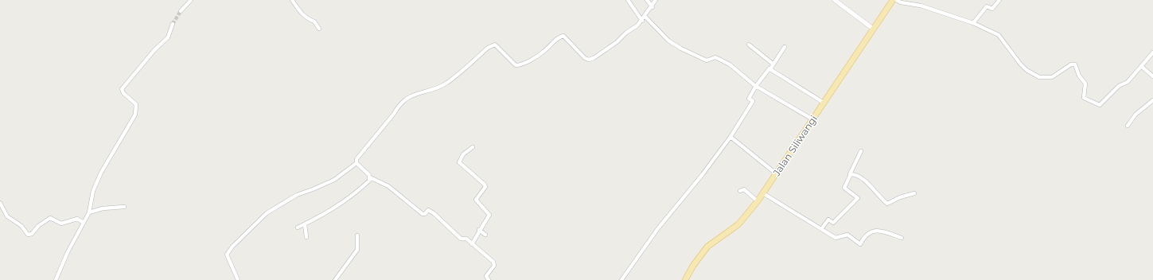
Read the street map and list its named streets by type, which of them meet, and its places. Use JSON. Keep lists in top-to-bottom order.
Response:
{
  "streets": {
    "main road": ["Jalan Siliwangi"]
  }
}
